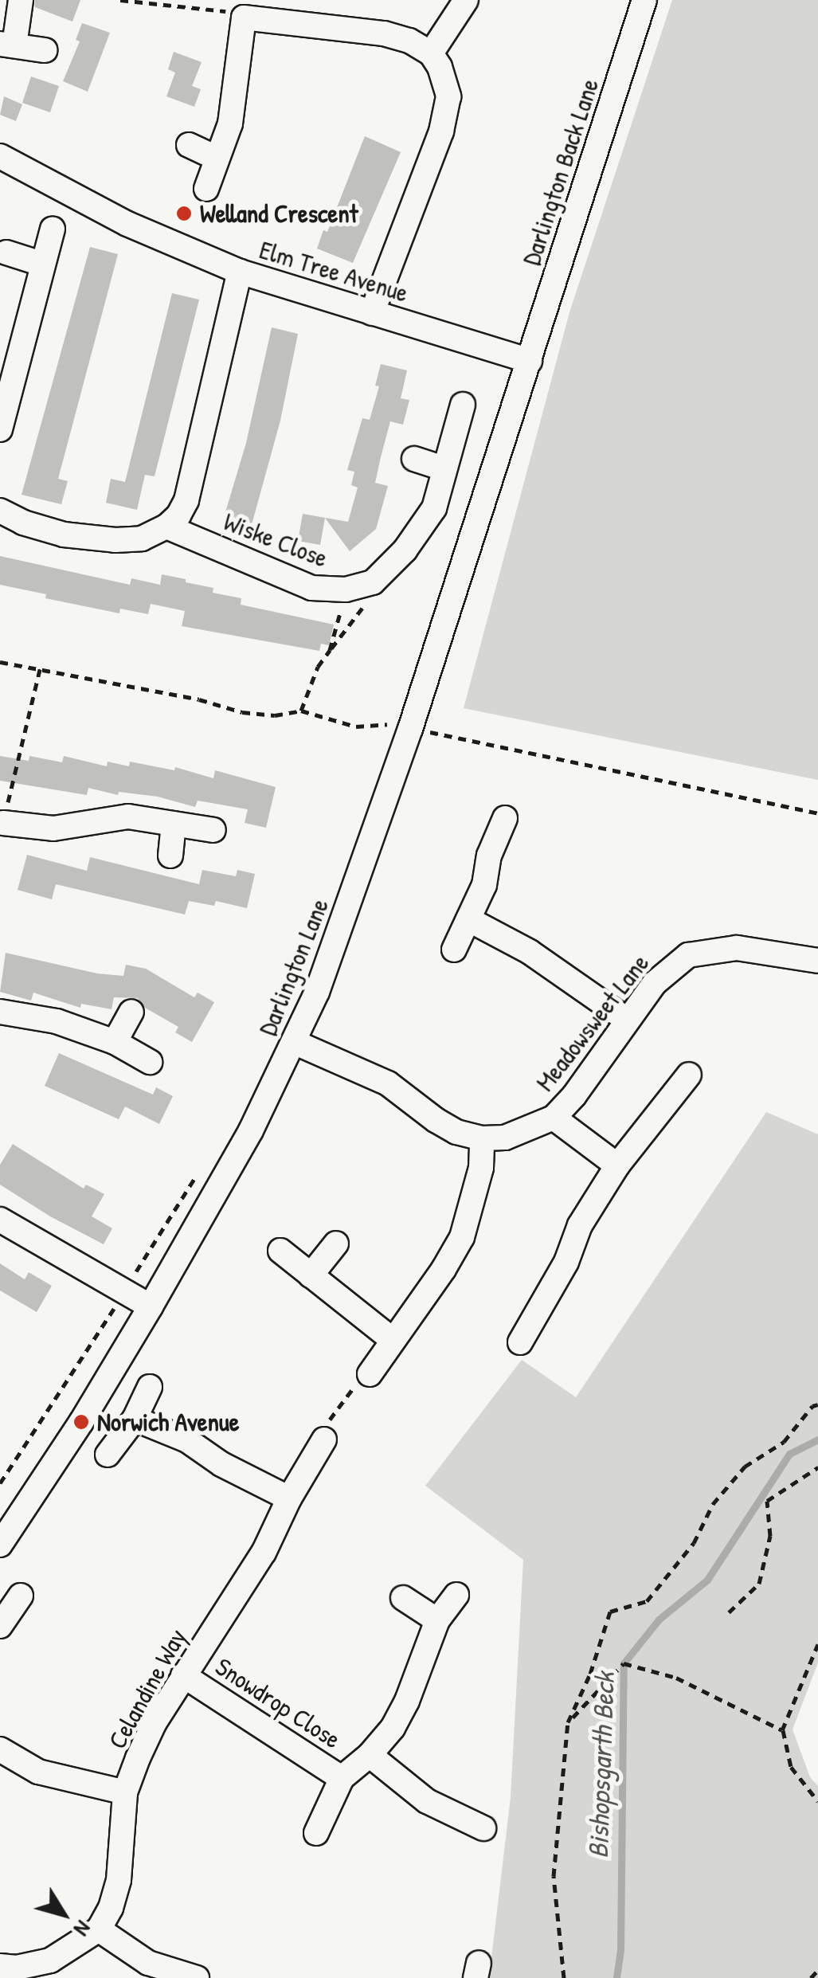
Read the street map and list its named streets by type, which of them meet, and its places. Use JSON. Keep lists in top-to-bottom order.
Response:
{
  "streets": {
    "street": [
      "Darlington Back Lane",
      "Elm Tree Avenue",
      "Wiske Close",
      "Darlington Lane",
      "Meadowsweet Lane",
      "Celandine Way",
      "Snowdrop Close"
    ]
  },
  "crossings": [
    ["Darlington Back Lane", "Elm Tree Avenue"],
    ["Darlington Back Lane", "Darlington Lane"],
    ["Elm Tree Avenue", "Darlington Lane"],
    ["Celandine Way", "Snowdrop Close"]
  ],
  "water": ["Bishopsgarth Beck"],
  "places": ["Welland Crescent", "Norwich Avenue"],
  "north": "bottom right"
}
